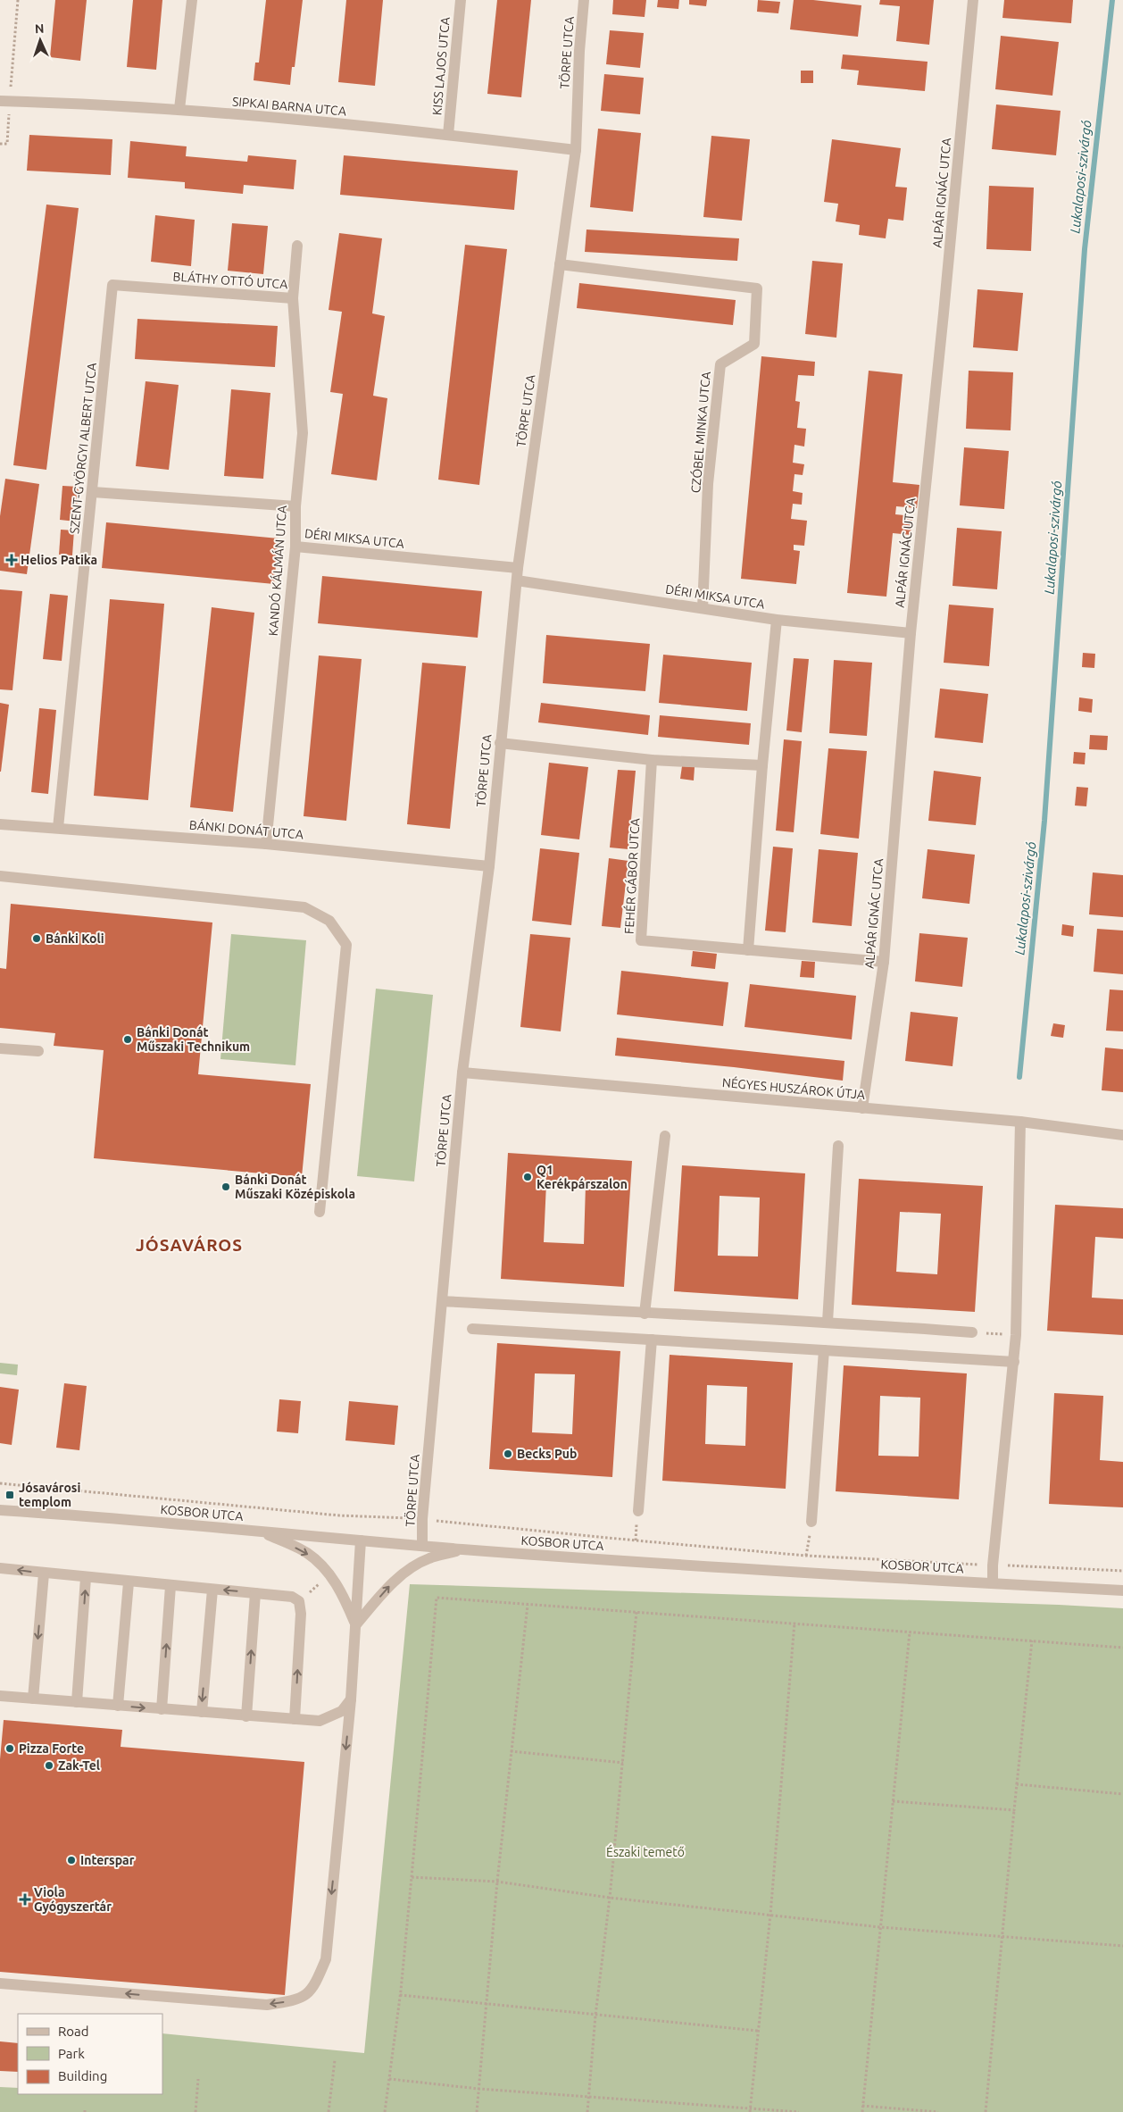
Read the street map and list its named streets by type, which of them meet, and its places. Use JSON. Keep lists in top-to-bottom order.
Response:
{
  "streets": {
    "street": [
      "TÖRPE UTCA",
      "KISS LAJOS UTCA",
      "SIPKAI BARNA UTCA",
      "ALPÁR IGNÁC UTCA",
      "BLÁTHY OTTÓ UTCA",
      "CZÓBEL MINKA UTCA",
      "SZENT-GYÖRGYI ALBERT UTCA",
      "DÉRI MIKSA UTCA",
      "KANDÓ KÁLMÁN UTCA",
      "BÁNKI DONÁT UTCA",
      "FEHÉR GÁBOR UTCA",
      "NÉGYES HUSZÁROK ÚTJA",
      "KOSBOR UTCA"
    ]
  },
  "crossings": [
    ["TÖRPE UTCA", "SIPKAI BARNA UTCA"],
    ["TÖRPE UTCA", "CZÓBEL MINKA UTCA"],
    ["TÖRPE UTCA", "DÉRI MIKSA UTCA"],
    ["TÖRPE UTCA", "BÁNKI DONÁT UTCA"],
    ["TÖRPE UTCA", "NÉGYES HUSZÁROK ÚTJA"],
    ["TÖRPE UTCA", "KOSBOR UTCA"],
    ["KISS LAJOS UTCA", "SIPKAI BARNA UTCA"],
    ["ALPÁR IGNÁC UTCA", "DÉRI MIKSA UTCA"],
    ["ALPÁR IGNÁC UTCA", "FEHÉR GÁBOR UTCA"],
    ["ALPÁR IGNÁC UTCA", "NÉGYES HUSZÁROK ÚTJA"],
    ["BLÁTHY OTTÓ UTCA", "SZENT-GYÖRGYI ALBERT UTCA"],
    ["BLÁTHY OTTÓ UTCA", "KANDÓ KÁLMÁN UTCA"],
    ["CZÓBEL MINKA UTCA", "DÉRI MIKSA UTCA"],
    ["SZENT-GYÖRGYI ALBERT UTCA", "BÁNKI DONÁT UTCA"],
    ["DÉRI MIKSA UTCA", "KANDÓ KÁLMÁN UTCA"],
    ["KANDÓ KÁLMÁN UTCA", "BÁNKI DONÁT UTCA"]
  ],
  "districts": ["JÓSAVÁROS"],
  "water": ["Lukalaposi-szivárgó"],
  "parks": ["Északi temető"],
  "places": {
    "health": ["Helios Patika", "Viola Gyógyszertár"],
    "other": [
      "Bánki Koli",
      "Bánki Donát Műszaki Technikum",
      "Q1 Kerékpárszalon",
      "Bánki Donát Műszaki Középiskola",
      "Becks Pub",
      "Pizza Forte",
      "Zak-Tel",
      "Interspar"
    ],
    "transit": ["Jósavárosi templom"]
  },
  "legend": ["Road", "Park", "Building"],
  "north": "top"
}
